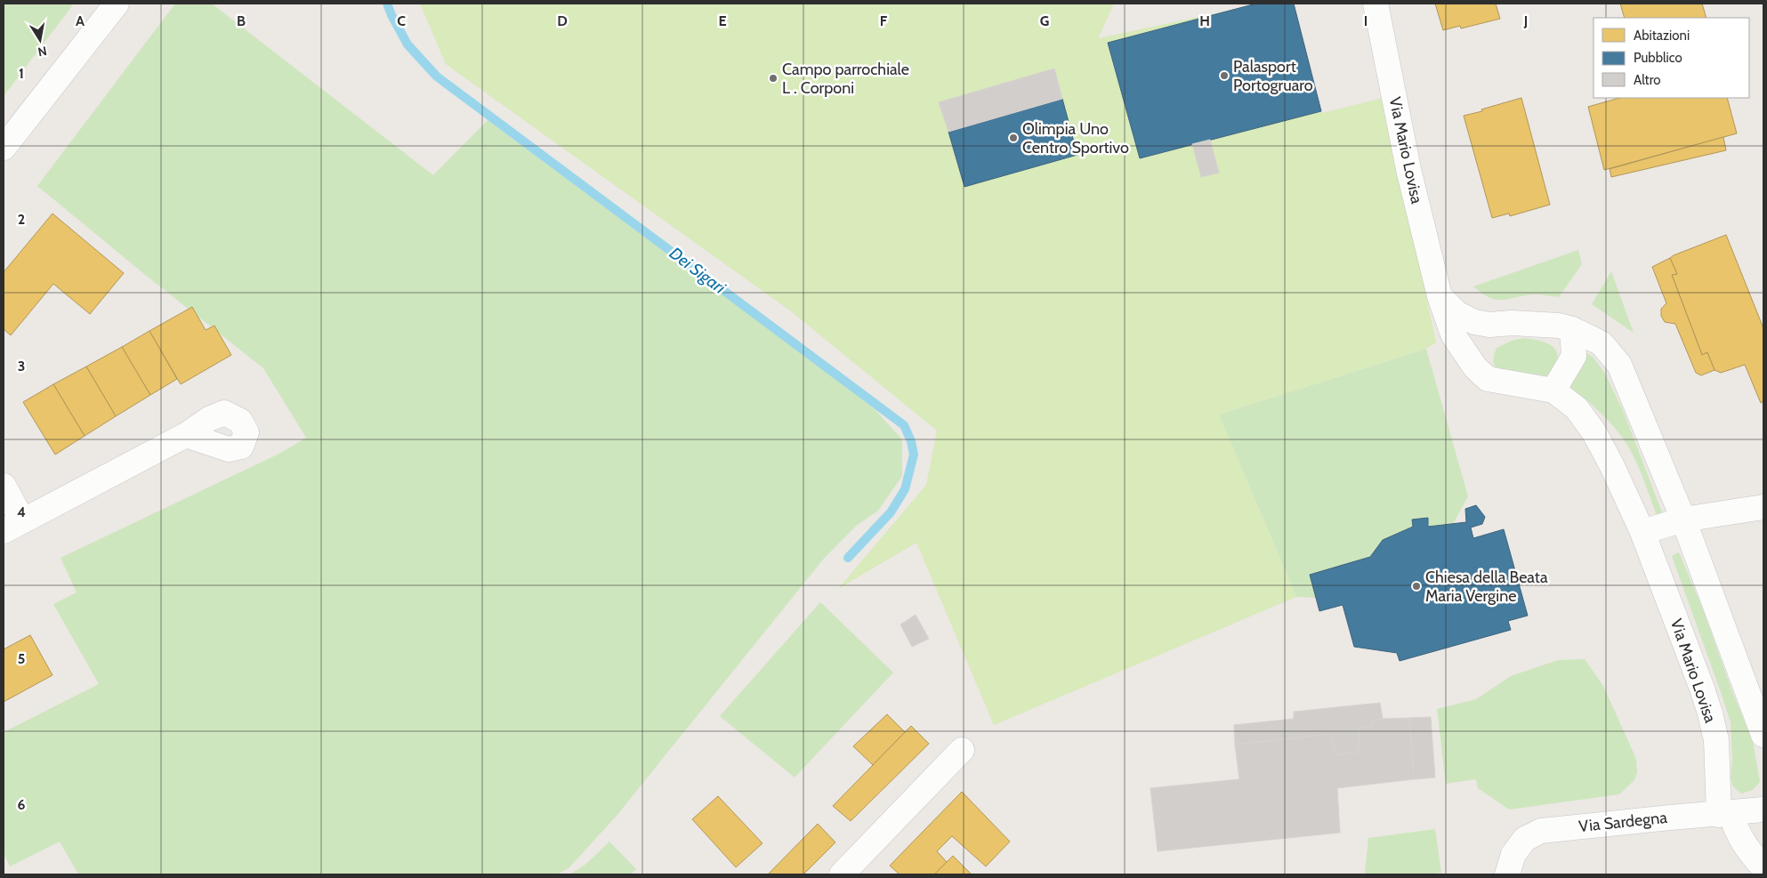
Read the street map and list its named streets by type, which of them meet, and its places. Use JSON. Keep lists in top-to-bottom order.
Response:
{
  "streets": {
    "street": ["Via Mario Lovisa", "Via Sardegna"]
  },
  "crossings": [
    ["Via Mario Lovisa", "Via Sardegna"]
  ],
  "water": ["Dei Sigari"],
  "places": [
    "Palasport Portogruaro",
    "Campo parrochiale L . Corponi",
    "Olimpia Uno Centro Sportivo",
    "Chiesa della Beata Maria Vergine"
  ],
  "legend": ["Abitazioni", "Pubblico", "Altro"],
  "north": "bottom",
  "grid": {
    "columns": [
      "A",
      "B",
      "C",
      "D",
      "E",
      "F",
      "G",
      "H",
      "I",
      "J"
    ],
    "rows": [
      "1",
      "2",
      "3",
      "4",
      "5",
      "6"
    ]
  }
}
